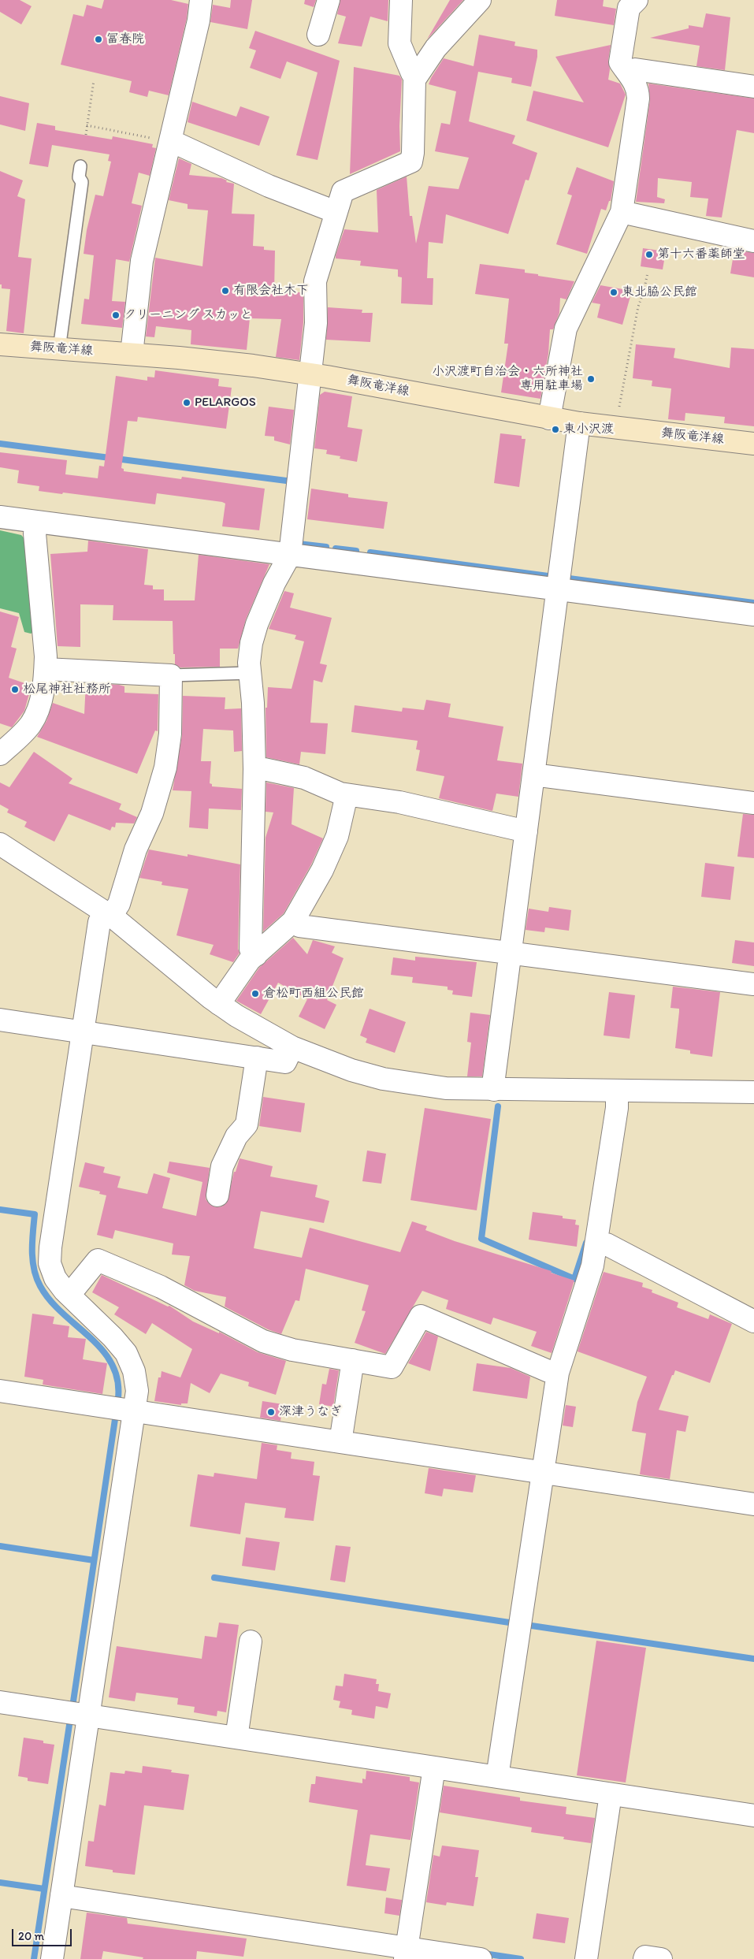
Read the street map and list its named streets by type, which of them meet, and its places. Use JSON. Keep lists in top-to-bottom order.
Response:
{
  "streets": {
    "main road": ["舞阪竜洋線"]
  },
  "places": [
    "冨春院",
    "第十六番薬師堂",
    "有限会社木下",
    "東北脇公民館",
    "クリーニング スカッと",
    "小沢渡町自治会・六所神社 専用駐車場",
    "PELARGOS",
    "東小沢渡",
    "松尾神社社務所",
    "倉松町西組公民館",
    "深津うなぎ"
  ],
  "scale_bar": "20 m"
}
